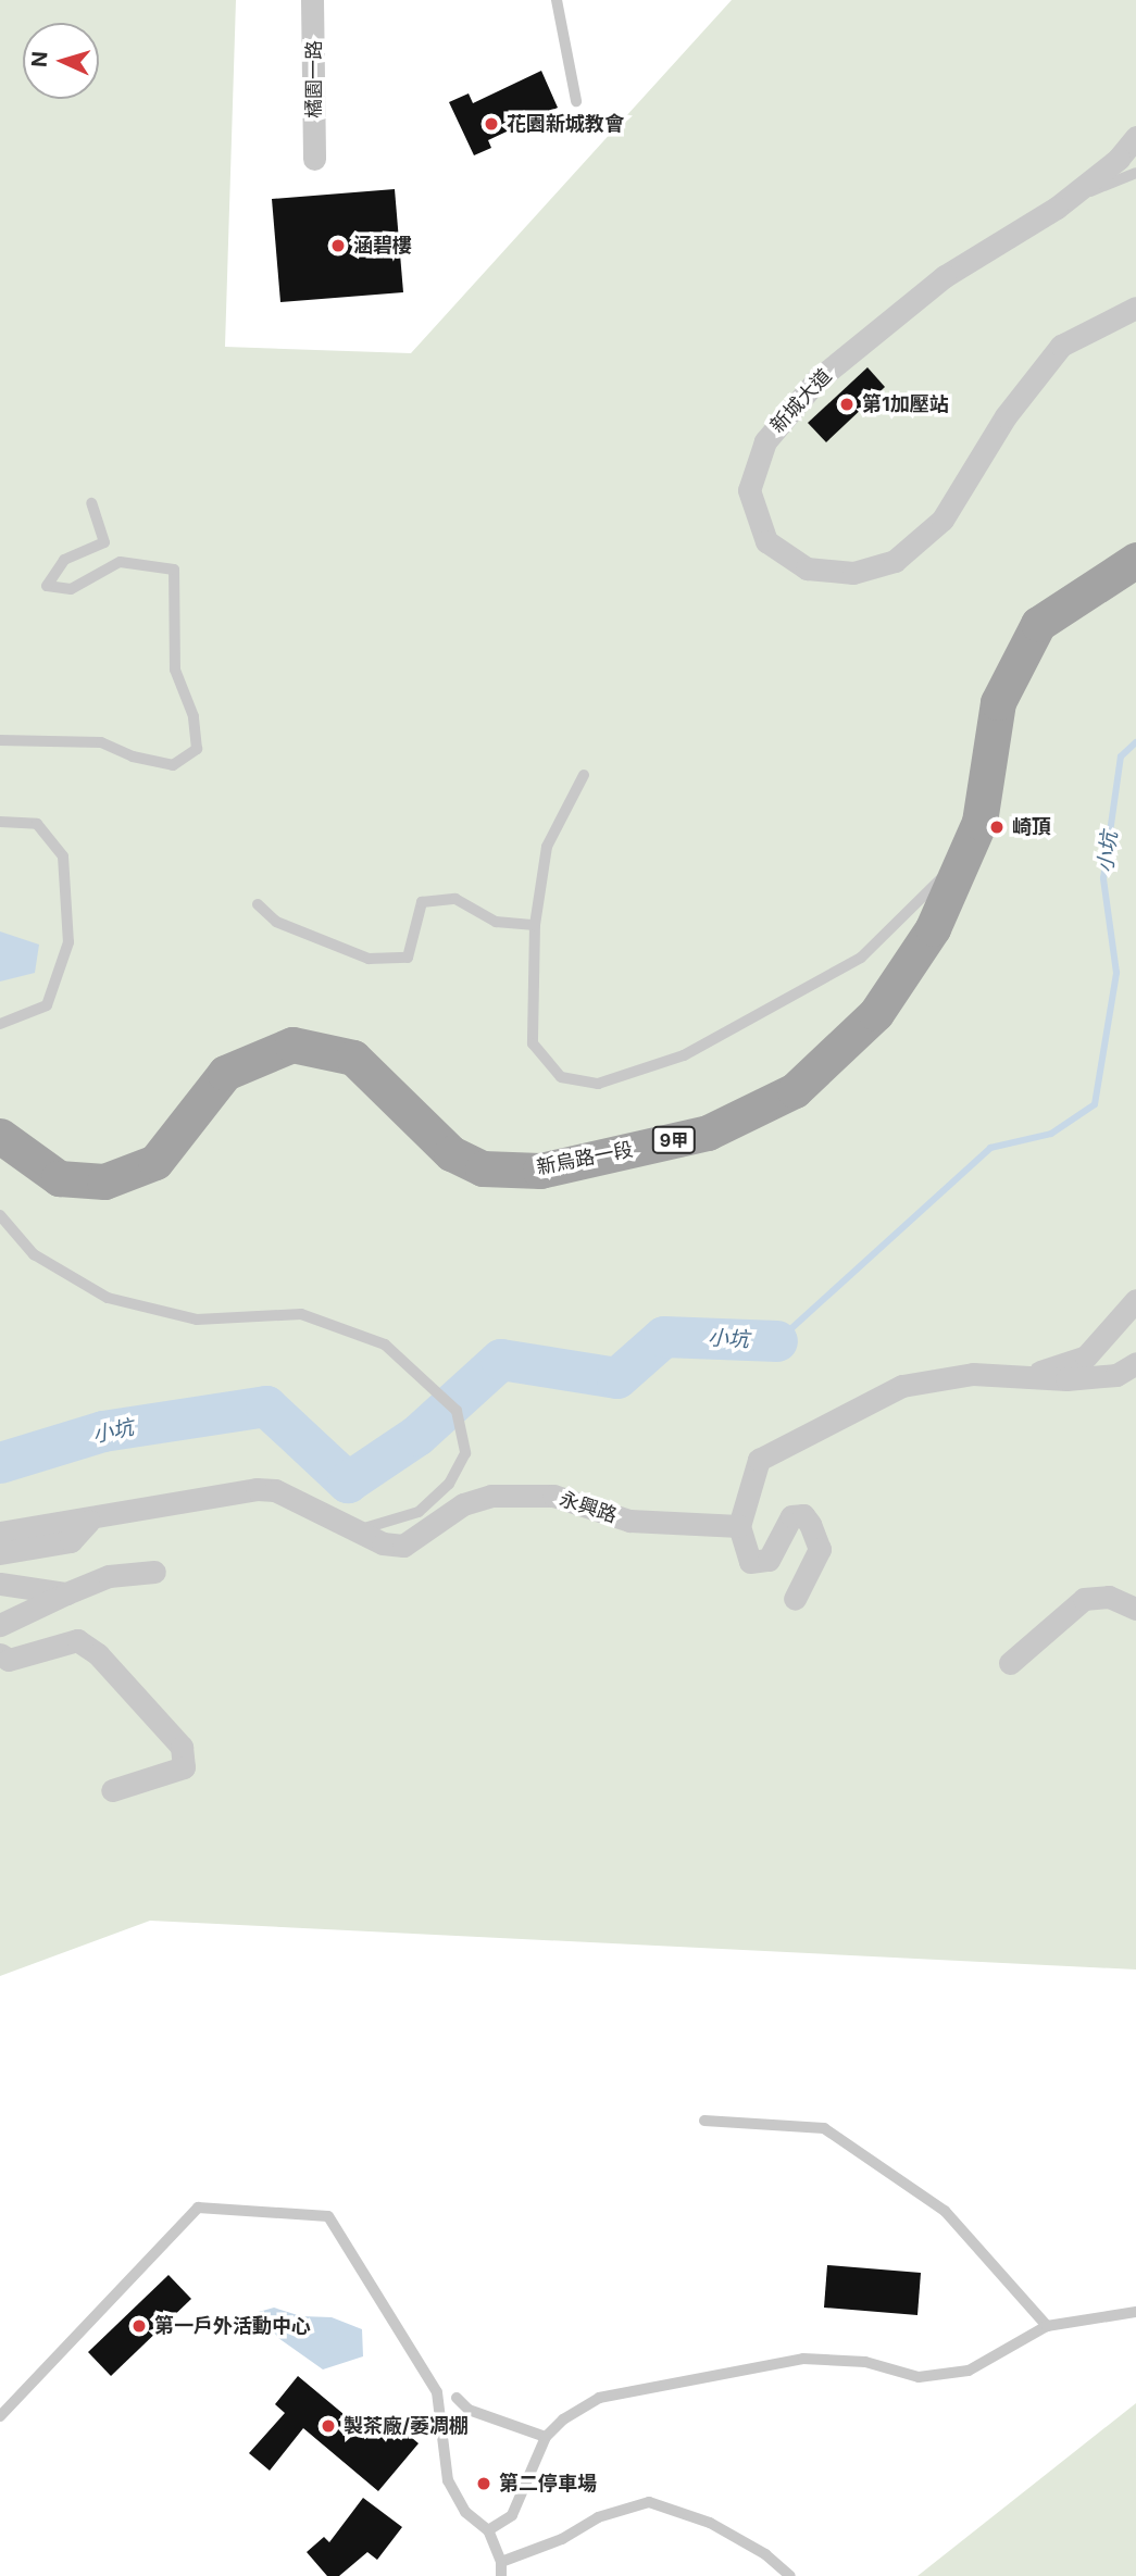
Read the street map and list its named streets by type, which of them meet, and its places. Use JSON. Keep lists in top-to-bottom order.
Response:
{
  "streets": {
    "main road": ["9甲", "新烏路一段"],
    "street": ["橘園一路", "新城大道", "永興路"]
  },
  "water": ["小坑"],
  "places": [
    "花園新城教會",
    "涵碧樓",
    "第1加壓站",
    "崎頂",
    "第一戶外活動中心",
    "製茶廠/萎凋棚",
    "第二停車場"
  ],
  "north": "left"
}
